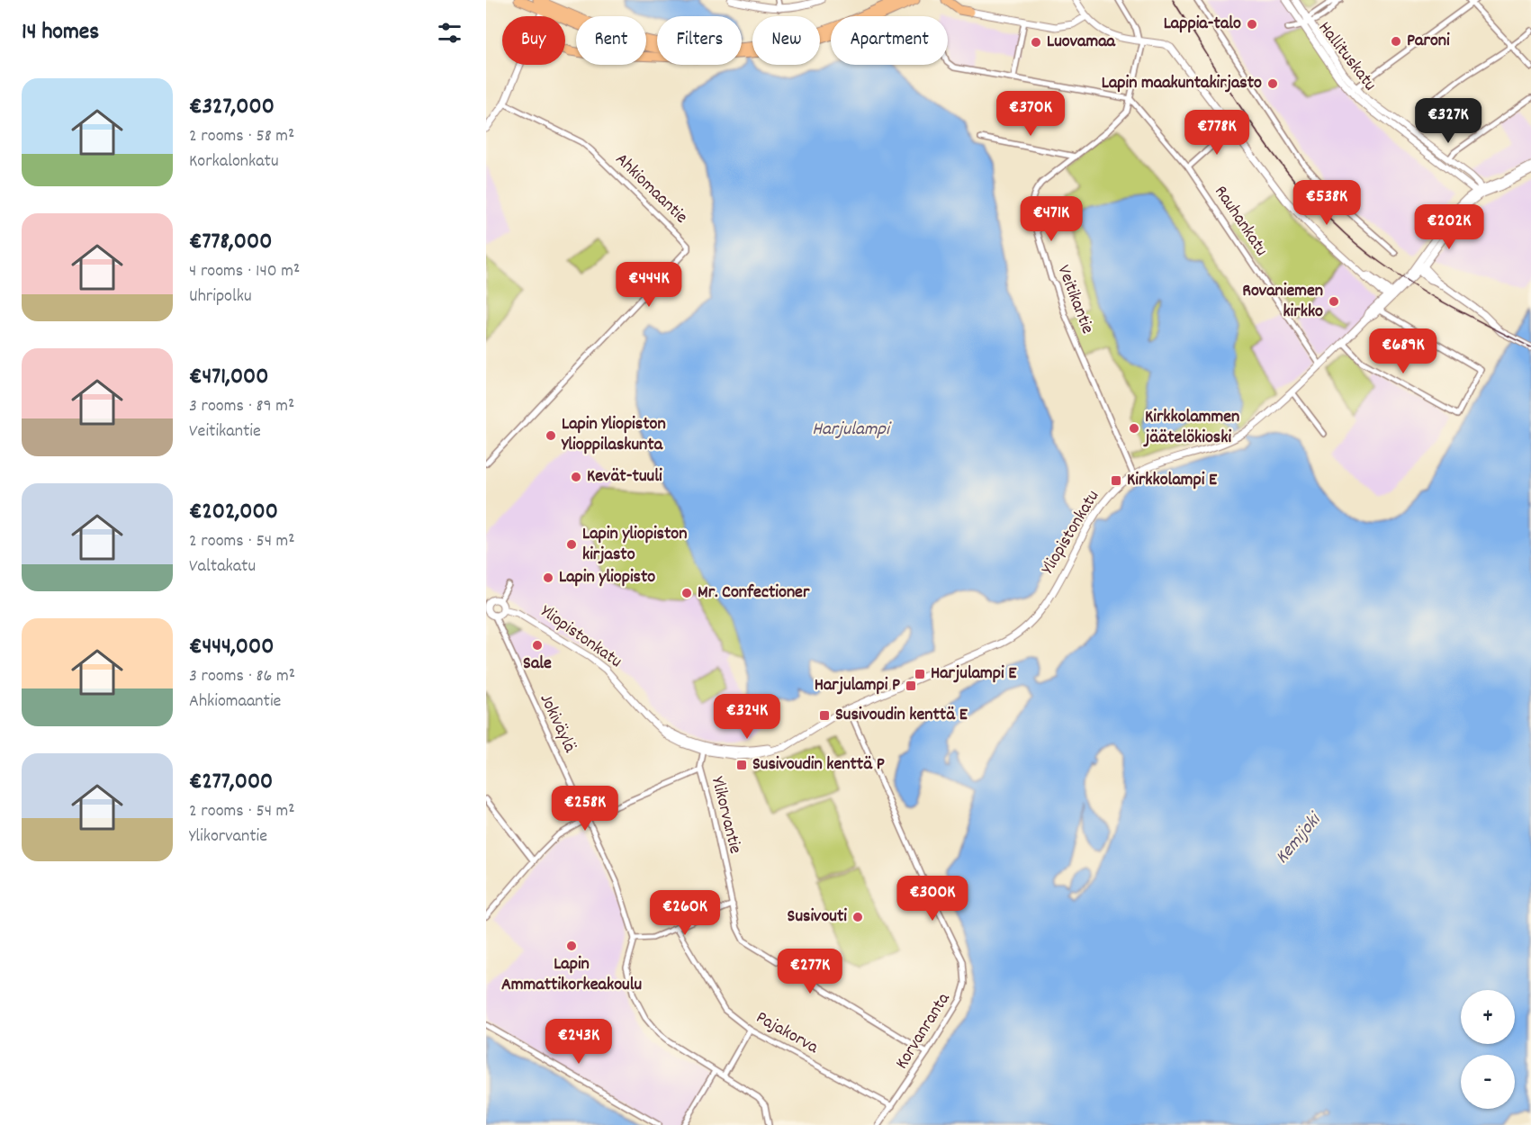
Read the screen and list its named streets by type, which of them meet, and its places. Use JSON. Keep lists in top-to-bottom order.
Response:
{
  "streets": {
    "street": [
      "Hallituskatu",
      "Ahkiomaantie",
      "Rauhankatu",
      "Veitikantie",
      "Yliopistonkatu",
      "Jokiväylä",
      "Ylikorvantie",
      "Korvanranta",
      "Pajakorva"
    ]
  },
  "crossings": [
    ["Hallituskatu", "Yliopistonkatu"],
    ["Rauhankatu", "Veitikantie"],
    ["Rauhankatu", "Yliopistonkatu"],
    ["Veitikantie", "Yliopistonkatu"],
    ["Yliopistonkatu", "Jokiväylä"],
    ["Yliopistonkatu", "Korvanranta"],
    ["Ylikorvantie", "Korvanranta"],
    ["Korvanranta", "Pajakorva"]
  ],
  "water": ["Harjulampi", "Kemijoki"],
  "places": {
    "other": [
      "Lappia-talo",
      "Paroni",
      "Luovamaa",
      "Lapin maakuntakirjasto",
      "Rovaniemen kirkko",
      "Kirkkolammen jäätelökioski",
      "Lapin Yliopiston Ylioppilaskunta",
      "Kevät-tuuli",
      "Lapin yliopiston kirjasto",
      "Lapin yliopisto",
      "Mr. Confectioner",
      "Sale",
      "Susivouti",
      "Lapin Ammattikorkeakoulu"
    ],
    "transit": [
      "Kirkkolampi E",
      "Harjulampi E",
      "Harjulampi P",
      "Susivoudin kenttä E",
      "Susivoudin kenttä P"
    ]
  },
  "page": {
    "heading": "14 homes",
    "chip": [
      "Buy",
      "Rent",
      "Filters",
      "New",
      "Apartment"
    ],
    "list": [
      {
        "name": "€327,000",
        "note": "2 rooms · 58 m² · Korkalonkatu"
      },
      {
        "name": "€778,000",
        "note": "4 rooms · 140 m² · Uhripolku"
      },
      {
        "name": "€471,000",
        "note": "3 rooms · 89 m² · Veitikantie"
      },
      {
        "name": "€202,000",
        "note": "2 rooms · 54 m² · Valtakatu"
      },
      {
        "name": "€444,000",
        "note": "3 rooms · 86 m² · Ahkiomaantie"
      },
      {
        "name": "€277,000",
        "note": "2 rooms · 54 m² · Ylikorvantie"
      }
    ],
    "price": [
      "€370K",
      "€327K",
      "€778K",
      "€538K",
      "€471K",
      "€202K",
      "€444K",
      "€689K",
      "€324K",
      "€258K",
      "€300K",
      "€260K",
      "€277K",
      "€243K"
    ],
    "map_buttons": ["+", "−"]
  }
}
